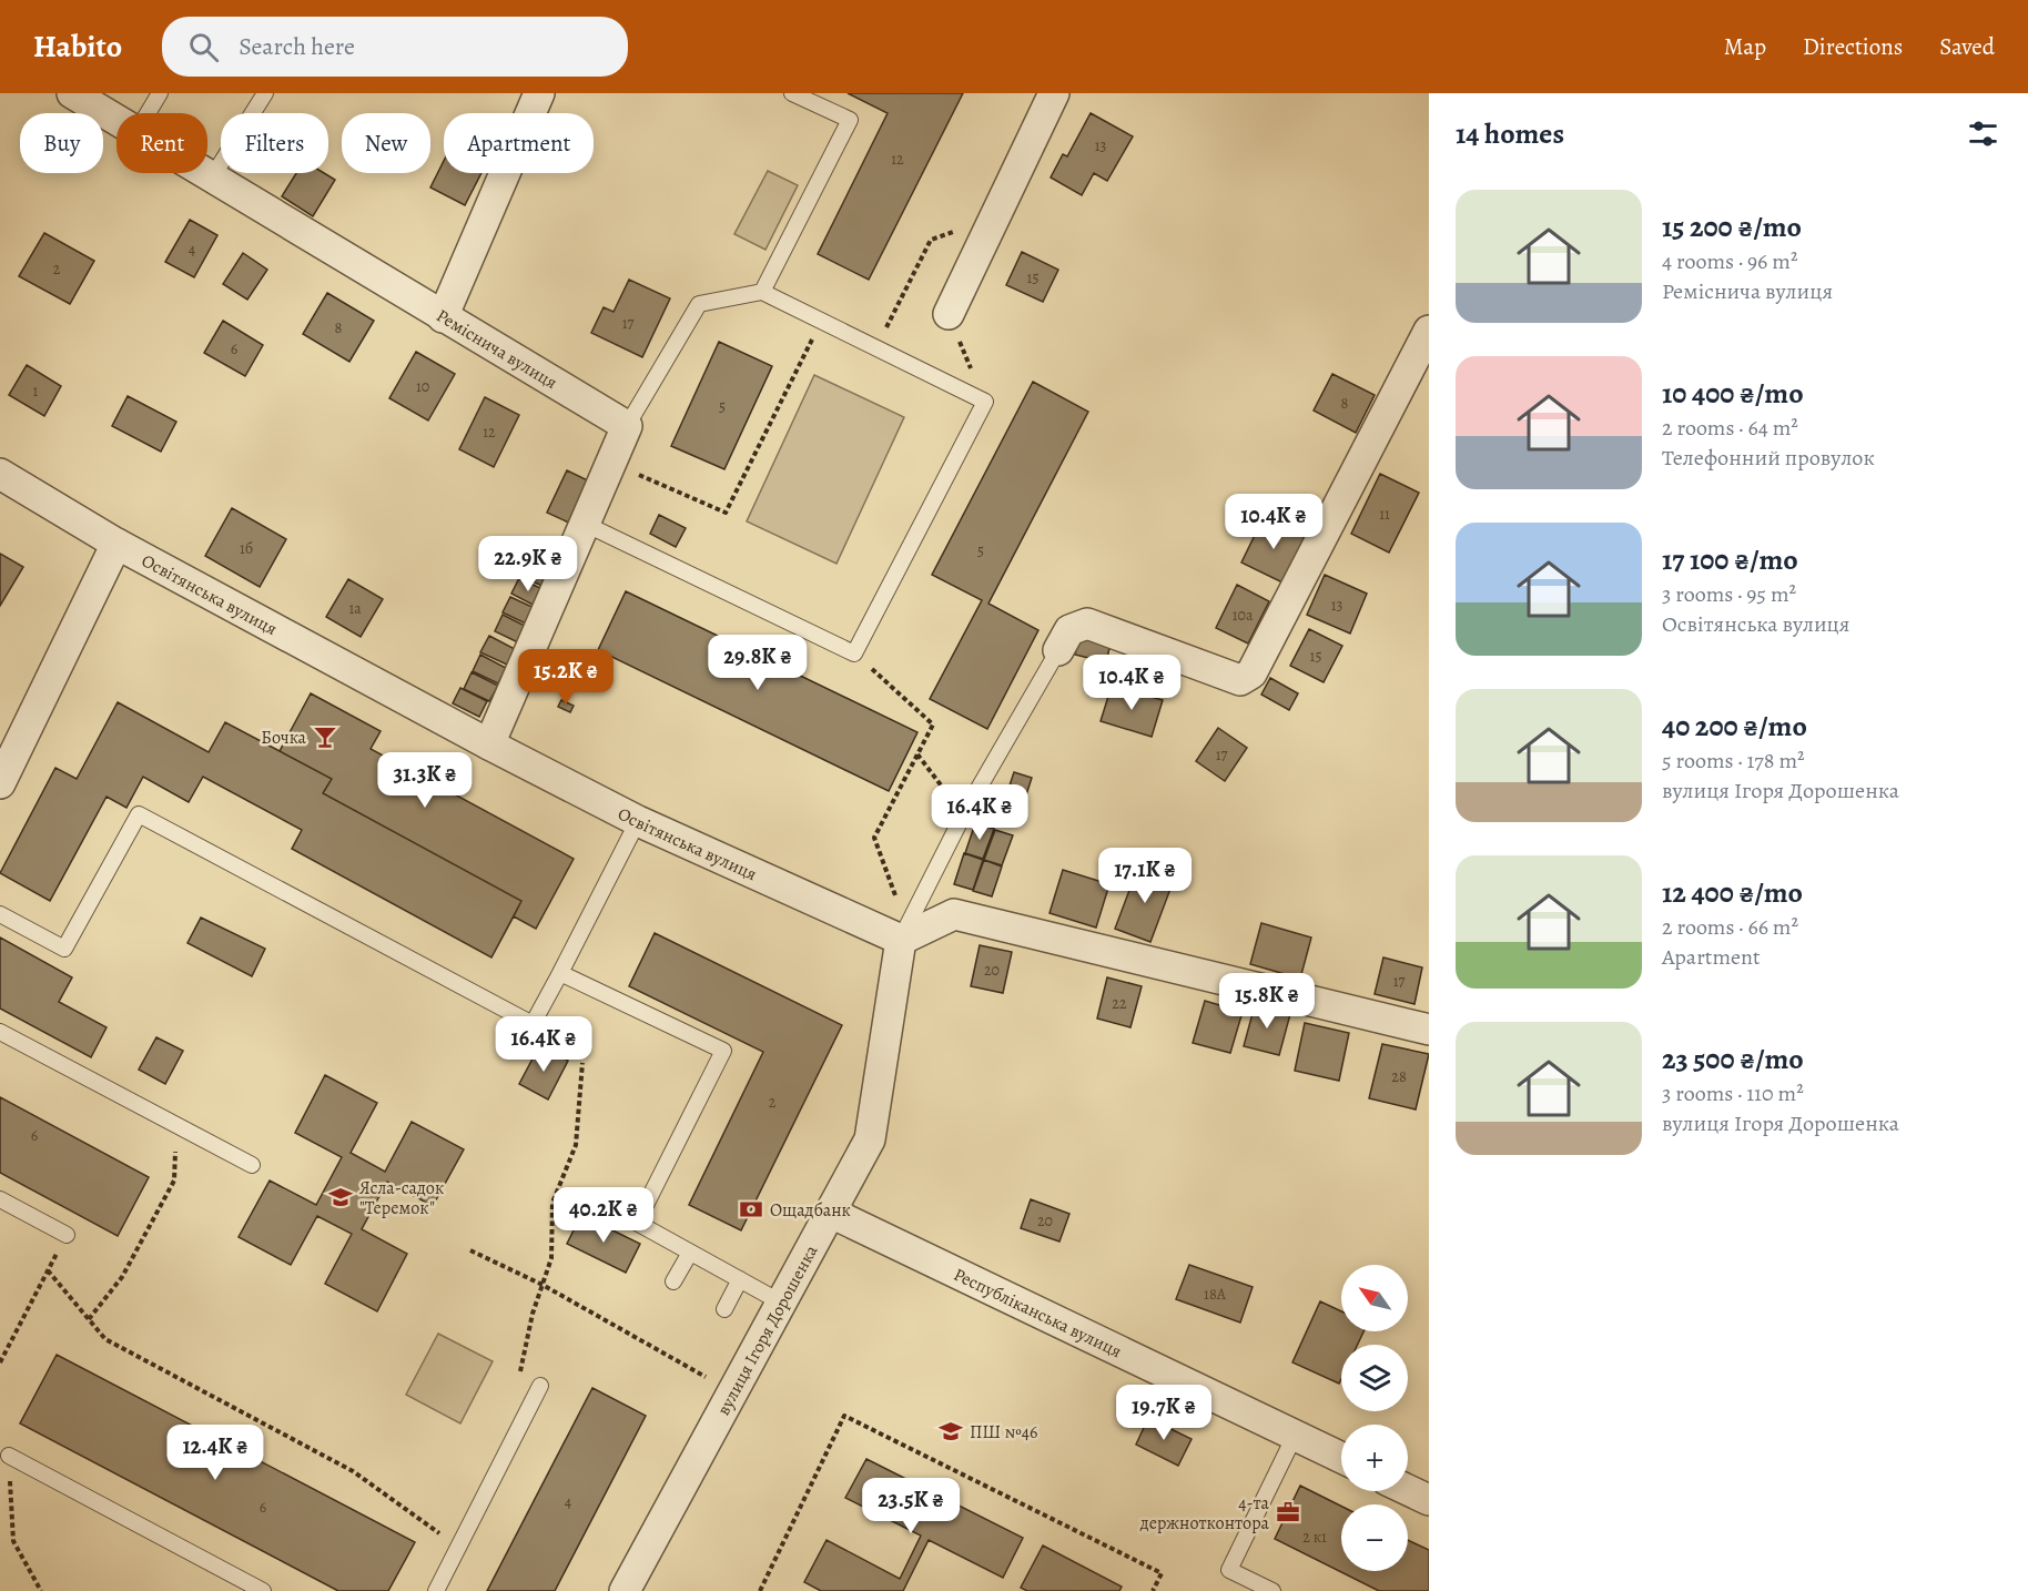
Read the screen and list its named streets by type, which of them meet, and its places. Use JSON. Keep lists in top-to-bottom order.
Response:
{
  "streets": {
    "street": [
      "Реміснича вулиця",
      "Освітянська вулиця",
      "Республіканська вулиця",
      "вулиця Ігоря Дорошенка"
    ]
  },
  "crossings": [
    ["Освітянська вулиця", "вулиця Ігоря Дорошенка"],
    ["Республіканська вулиця", "вулиця Ігоря Дорошенка"]
  ],
  "places": {
    "bar": ["Бочка"],
    "school or university": ["Ясла-садок \"Теремок\"", "ПШ №46"],
    "bank": ["Ощадбанк"],
    "office": ["4-та держнотконтора"]
  },
  "house_numbers": [
    "13",
    "12",
    "4",
    "2",
    "15",
    "17",
    "8",
    "6",
    "10",
    "1",
    "8",
    "5",
    "12",
    "11",
    "1б",
    "5",
    "13",
    "1а",
    "10а",
    "15",
    "17",
    "20",
    "17",
    "22",
    "28",
    "2",
    "6",
    "20",
    "18А",
    "4",
    "6",
    "2 к1"
  ],
  "north": "top left",
  "page": {
    "header": "Habito",
    "search": "Search here",
    "nav": ["Map", "Directions", "Saved"],
    "heading": "14 homes",
    "chip": [
      "Buy",
      "Rent",
      "Filters",
      "New",
      "Apartment"
    ],
    "list": [
      {
        "name": "15 200 ₴/mo",
        "note": "4 rooms · 96 m² · Реміснича вулиця"
      },
      {
        "name": "10 400 ₴/mo",
        "note": "2 rooms · 64 m² · Телефонний провулок"
      },
      {
        "name": "17 100 ₴/mo",
        "note": "3 rooms · 95 m² · Освітянська вулиця"
      },
      {
        "name": "40 200 ₴/mo",
        "note": "5 rooms · 178 m² · вулиця Ігоря Дорошенка"
      },
      {
        "name": "12 400 ₴/mo",
        "note": "2 rooms · 66 m² · Apartment"
      },
      {
        "name": "23 500 ₴/mo",
        "note": "3 rooms · 110 m² · вулиця Ігоря Дорошенка"
      }
    ],
    "price": [
      "10.4K ₴",
      "22.9K ₴",
      "29.8K ₴",
      "15.2K ₴",
      "10.4K ₴",
      "31.3K ₴",
      "16.4K ₴",
      "17.1K ₴",
      "15.8K ₴",
      "16.4K ₴",
      "40.2K ₴",
      "19.7K ₴",
      "12.4K ₴",
      "23.5K ₴"
    ],
    "map_buttons": ["+", "−"]
  }
}
